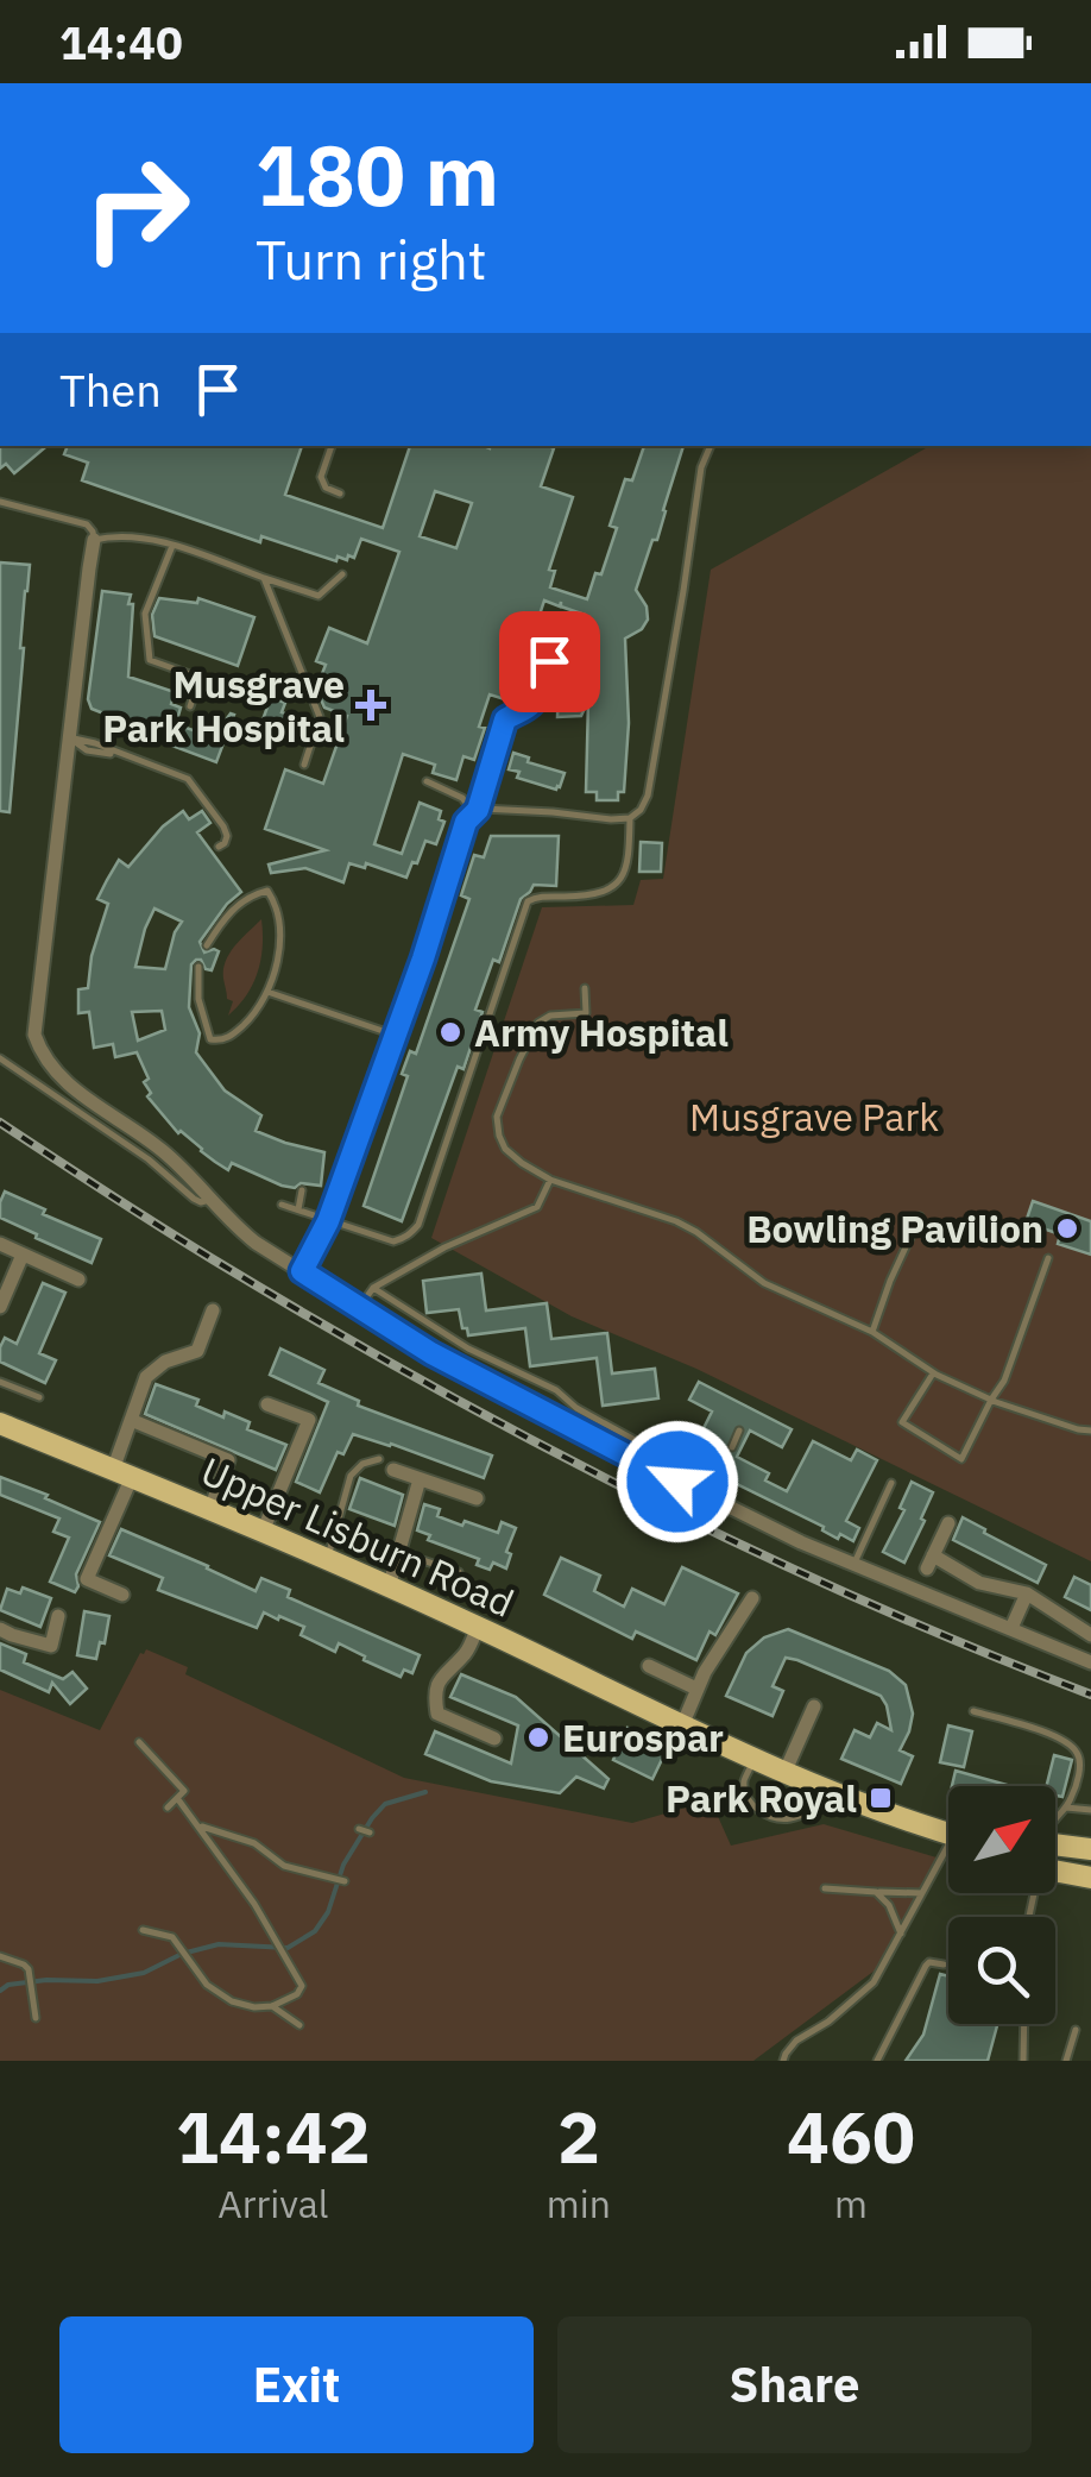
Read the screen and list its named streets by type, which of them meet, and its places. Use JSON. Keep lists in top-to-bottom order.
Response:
{
  "streets": {
    "main road": ["Upper Lisburn Road"]
  },
  "parks": ["Musgrave Park"],
  "places": {
    "health": ["Musgrave Park Hospital"],
    "other": ["Army Hospital", "Bowling Pavilion", "Eurospar"],
    "transit": ["Park Royal"]
  },
  "north": "top right",
  "page": {
    "status": "14:40",
    "turn": ["180 m", "Turn right"],
    "then": "Then",
    "eta": [
      "14:42",
      "Arrival",
      "2",
      "min",
      "460",
      "m"
    ],
    "buttons": ["Exit", "Share"]
  }
}
